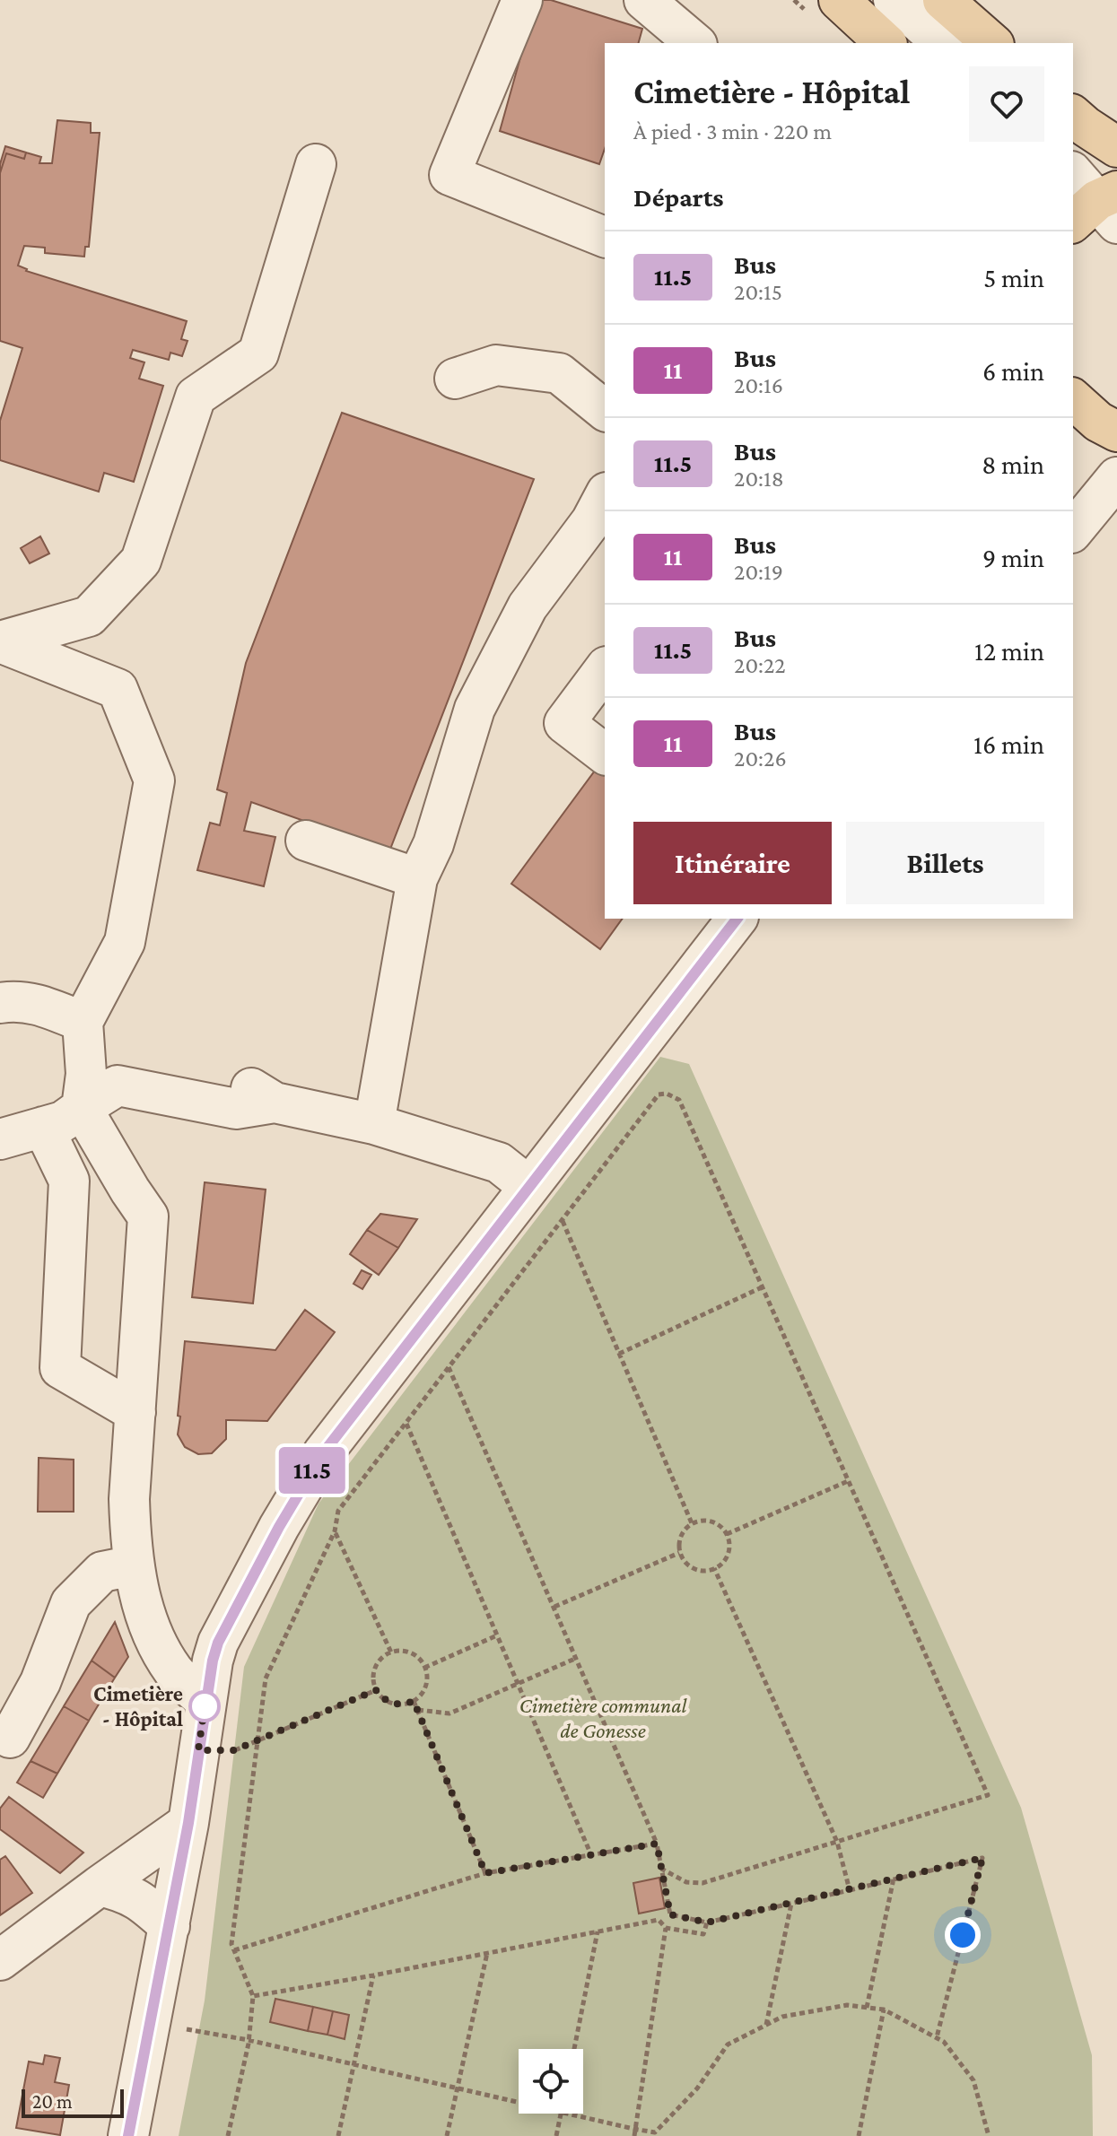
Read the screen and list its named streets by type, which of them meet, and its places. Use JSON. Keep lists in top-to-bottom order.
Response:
{
  "parks": ["Cimetière communal de Gonesse"],
  "places": ["Cimetière - Hôpital"],
  "lines": ["bus line 11.5"],
  "scale_bar": "20 m",
  "page": {
    "on_map": "11.5",
    "heading": [
      ["Cimetière - Hôpital", "À pied · 3 min · 220 m"],
      "Départs"
    ],
    "list": [
      {
        "mark": "11.5",
        "name": "Bus",
        "note": "20:15",
        "value": "5 min"
      },
      {
        "mark": "11",
        "name": "Bus",
        "note": "20:16",
        "value": "6 min"
      },
      {
        "mark": "11.5",
        "name": "Bus",
        "note": "20:18",
        "value": "8 min"
      },
      {
        "mark": "11",
        "name": "Bus",
        "note": "20:19",
        "value": "9 min"
      },
      {
        "mark": "11.5",
        "name": "Bus",
        "note": "20:22",
        "value": "12 min"
      },
      {
        "mark": "11",
        "name": "Bus",
        "note": "20:26",
        "value": "16 min"
      }
    ],
    "buttons": ["Itinéraire", "Billets"],
    "scale": "20 m"
  }
}
